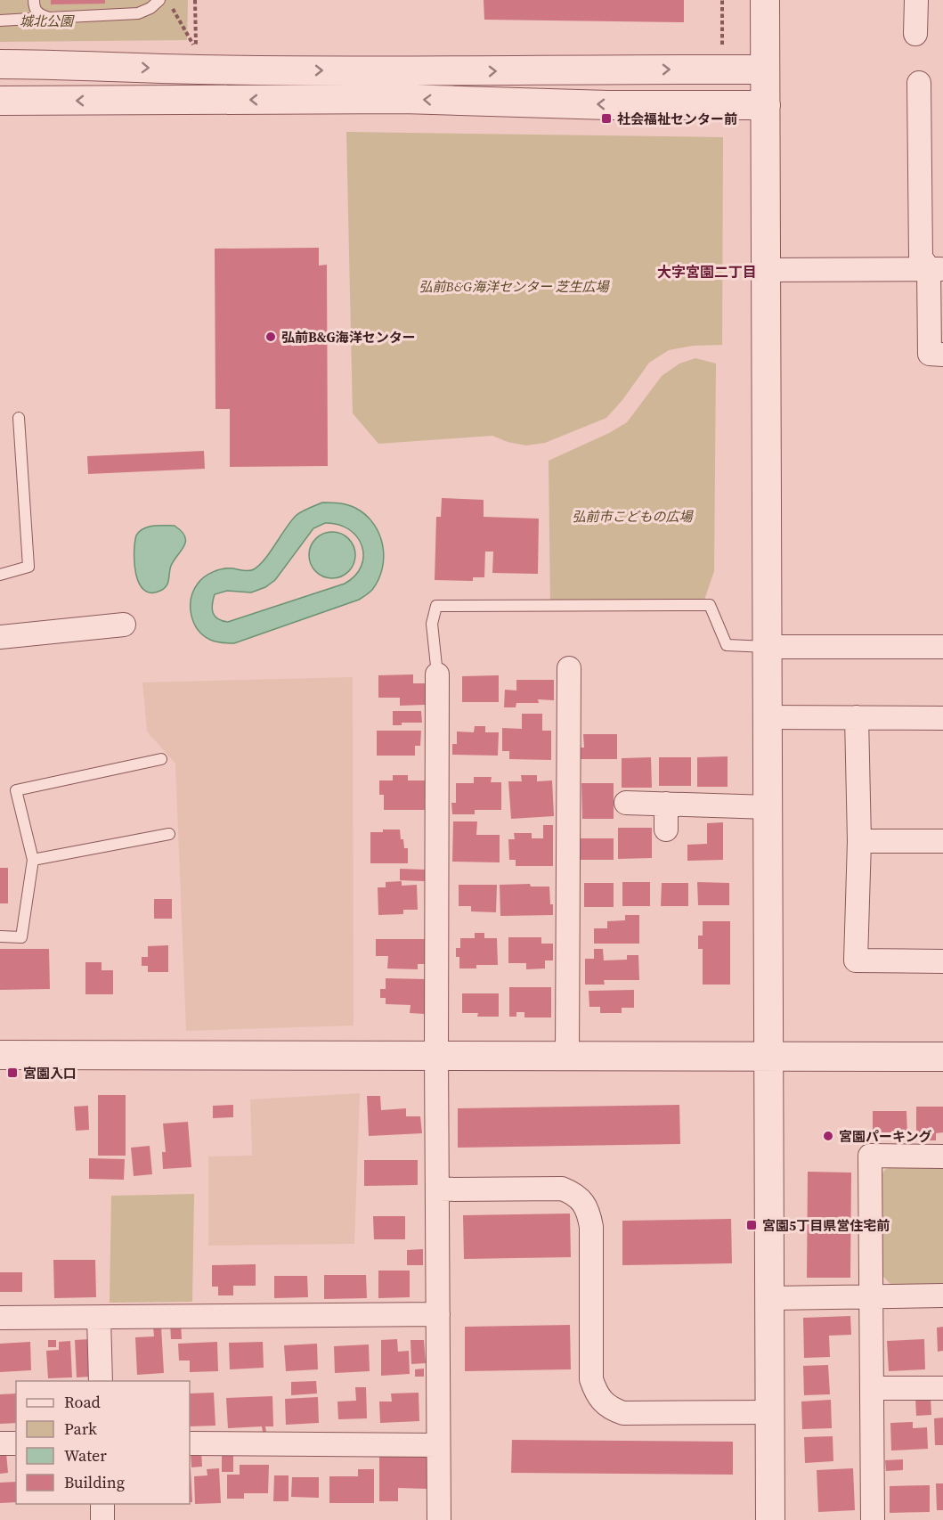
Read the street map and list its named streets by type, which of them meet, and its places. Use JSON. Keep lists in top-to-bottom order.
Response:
{
  "districts": ["大字宮園二丁目"],
  "parks": ["城北公園", "弘前B&G海洋センター 芝生広場", "弘前市こどもの広場"],
  "places": {
    "transit": ["社会福祉センター前", "宮園入口", "宮園5丁目県営住宅前"],
    "other": ["弘前B&G海洋センター", "宮園パーキング"]
  },
  "legend": [
    "Road",
    "Park",
    "Water",
    "Building"
  ]
}
